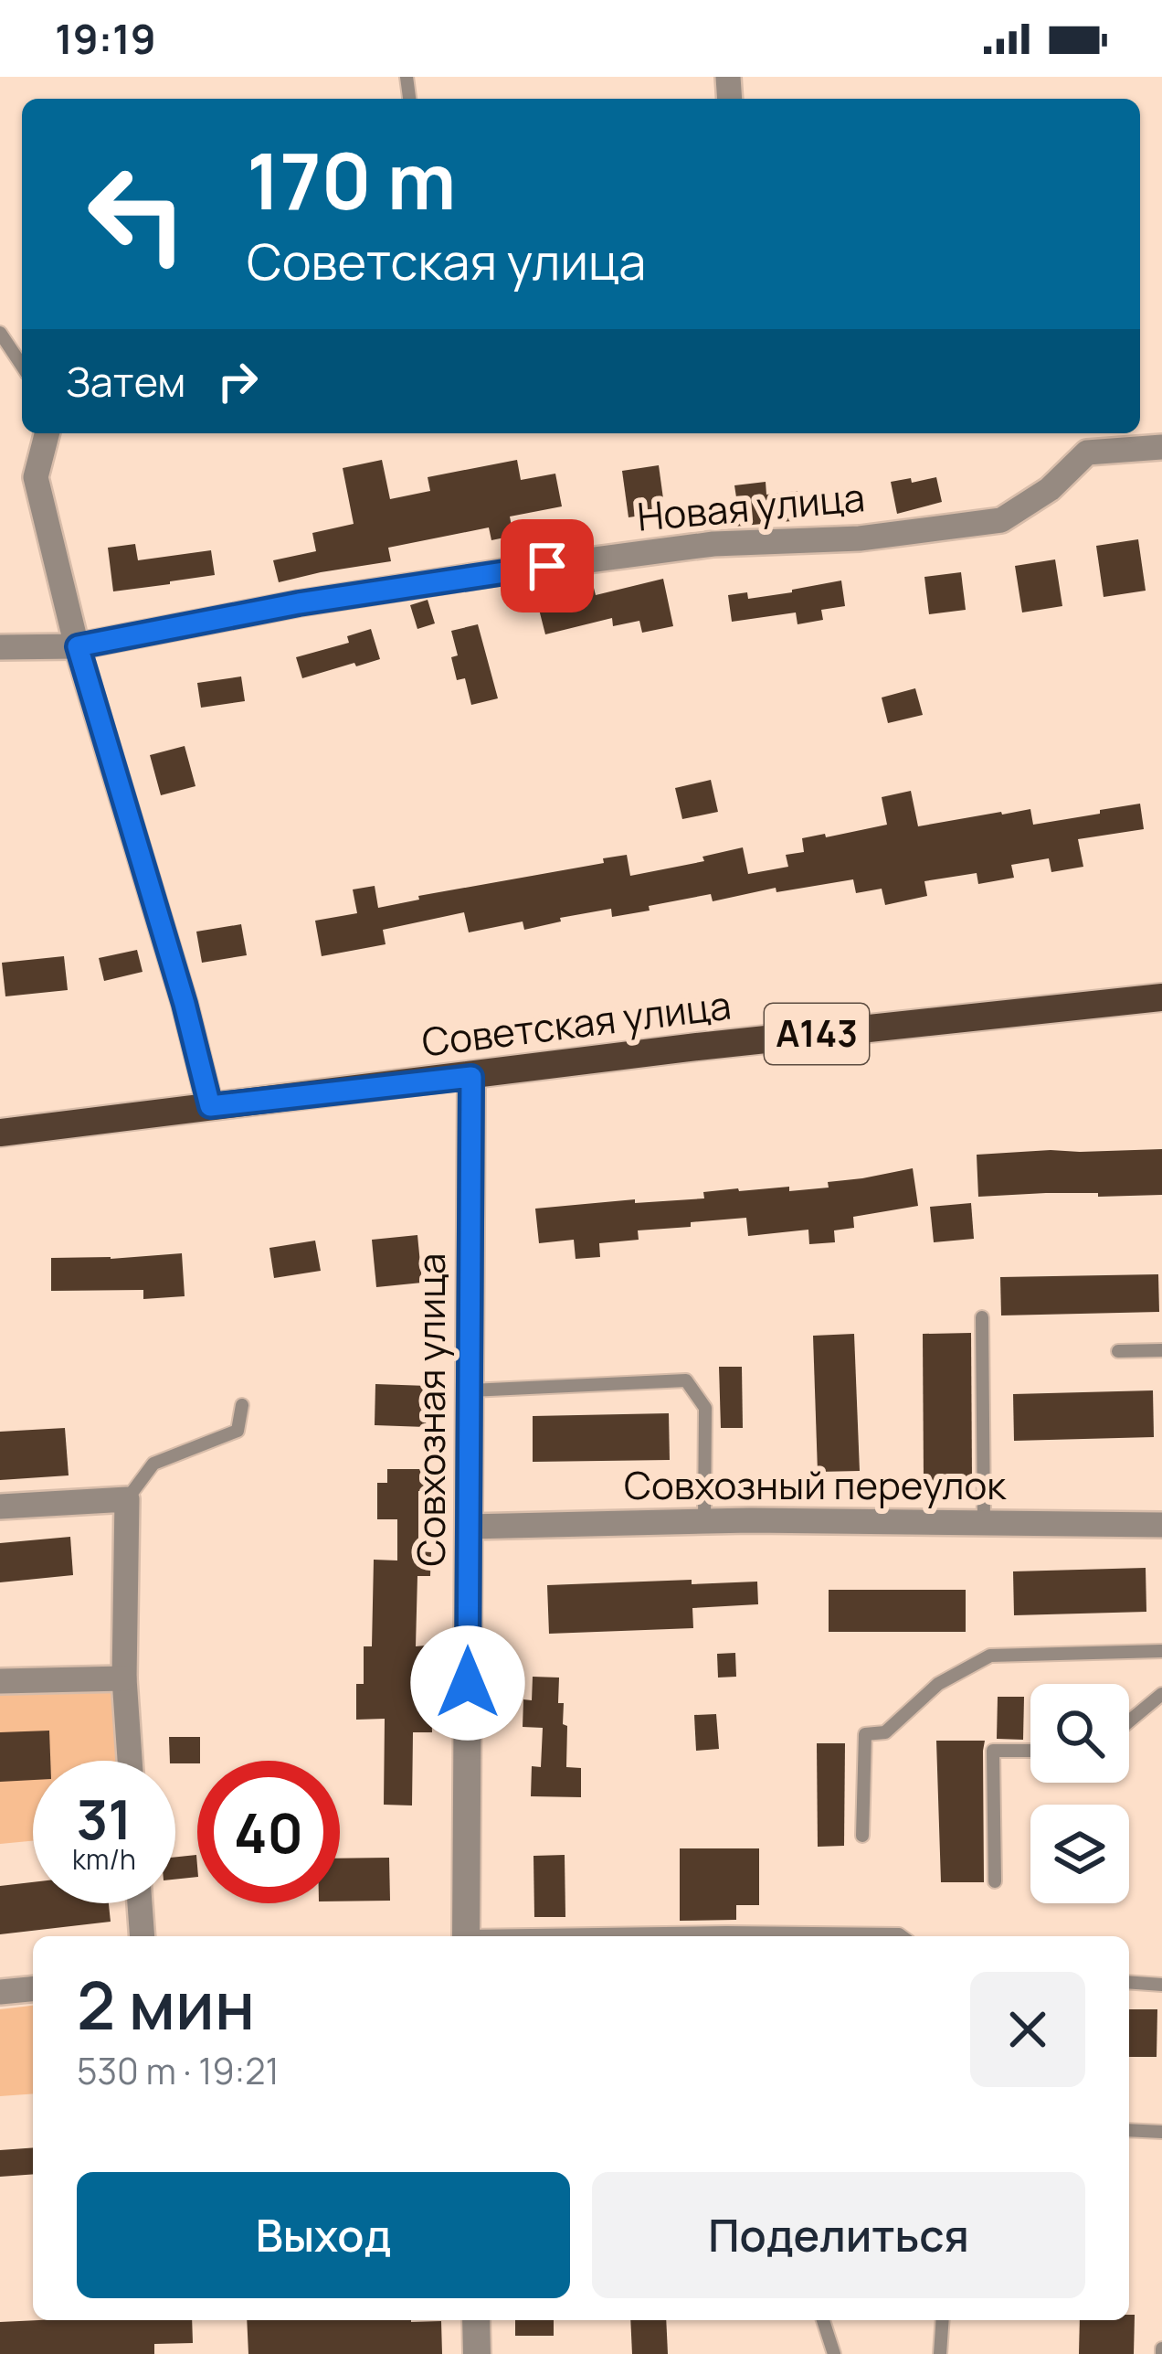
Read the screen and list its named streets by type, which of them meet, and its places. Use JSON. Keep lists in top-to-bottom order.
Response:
{
  "streets": {
    "main road": ["Советская улица", "А143"],
    "street": ["Новая улица", "Совхозная улица", "Совхозный переулок"]
  },
  "crossings": [
    ["Советская улица", "Совхозная улица"],
    ["Совхозная улица", "Совхозный переулок"]
  ],
  "page": {
    "status": "19:19",
    "turn": ["170 m", "Советская улица"],
    "then": "Затем",
    "speed": "31 km/h",
    "limit": "40",
    "heading": ["2 мин", "530 m · 19:21"],
    "buttons": ["Выход", "Поделиться"]
  }
}
